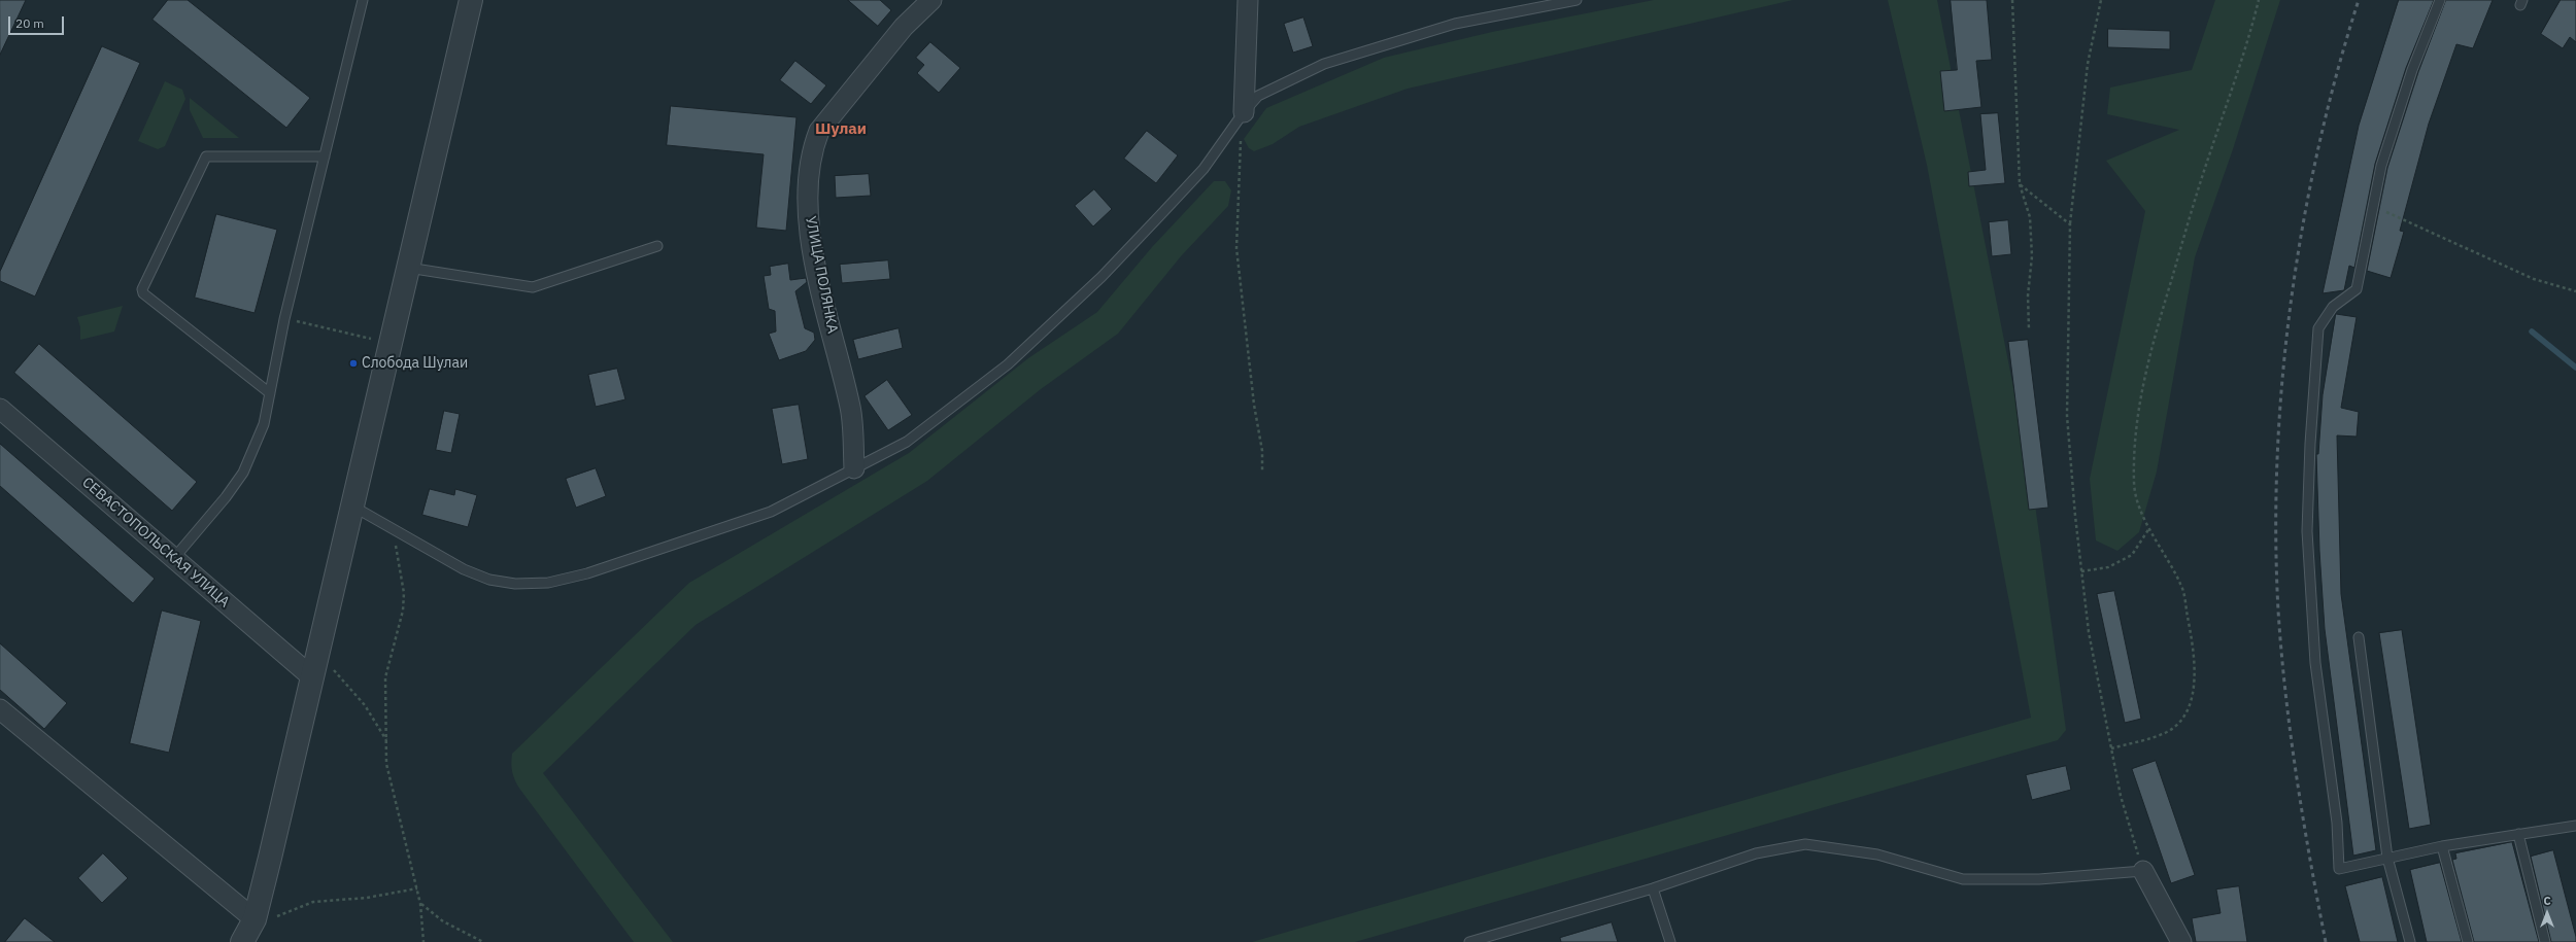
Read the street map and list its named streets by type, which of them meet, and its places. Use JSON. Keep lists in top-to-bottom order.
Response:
{
  "streets": {
    "street": ["УЛИЦА ПОЛЯНКА", "СЕВАСТОПОЛЬСКАЯ УЛИЦА"]
  },
  "districts": ["Шулаи"],
  "places": ["Слобода Шулаи"],
  "scale_bar": "20 m",
  "north": "top"
}
